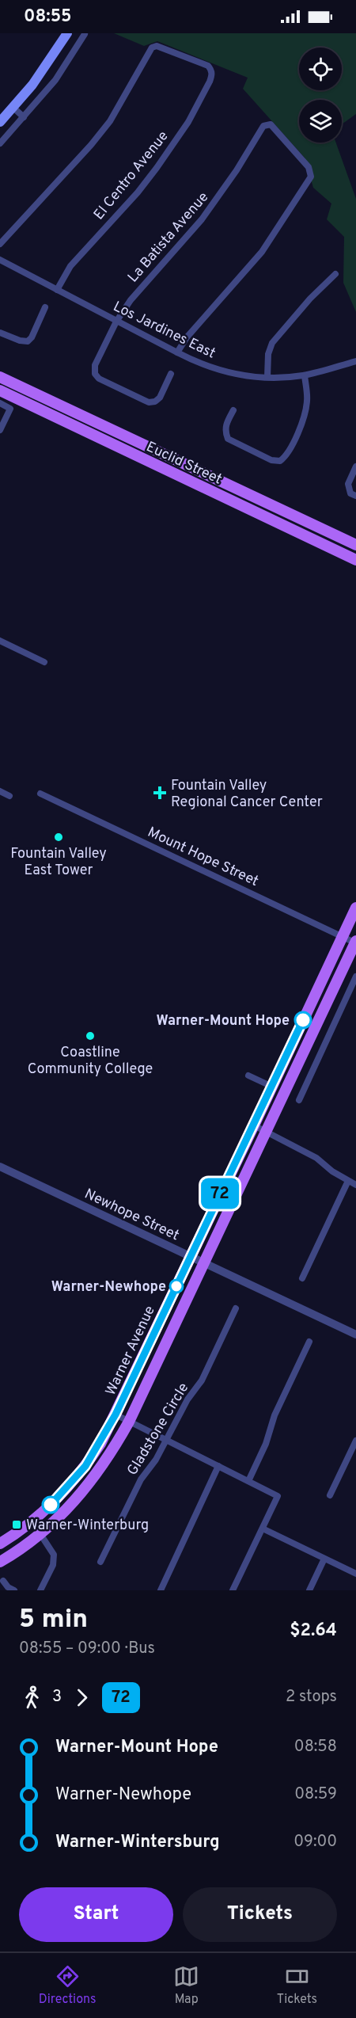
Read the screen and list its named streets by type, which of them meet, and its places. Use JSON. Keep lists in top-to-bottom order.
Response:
{
  "streets": {
    "main road": ["Euclid Street", "Warner Avenue"],
    "street": [
      "El Centro Avenue",
      "La Batista Avenue",
      "Los Jardines East",
      "Mount Hope Street",
      "Newhope Street",
      "Gladstone Circle"
    ]
  },
  "crossings": [
    ["El Centro Avenue", "Los Jardines East"],
    ["La Batista Avenue", "Los Jardines East"],
    ["Mount Hope Street", "Warner Avenue"],
    ["Newhope Street", "Warner Avenue"]
  ],
  "places": {
    "health": ["Fountain Valley Regional Cancer Center"],
    "other": [
      "Fountain Valley East Tower",
      "Warner-Mount Hope",
      "Coastline Community College",
      "Warner-Newhope"
    ],
    "transit": ["Warner-Winterburg"]
  },
  "lines": ["bus line 72"],
  "page": {
    "status": "08:55",
    "on_map": "72",
    "heading": ["5 min", "08:55 – 09:00 · Bus", "$2.64"],
    "legs": ["3", "72", "2 stops"],
    "list": [
      {
        "name": "Warner-Mount Hope",
        "value": "08:58"
      },
      {
        "name": "Warner-Newhope",
        "value": "08:59"
      },
      {
        "name": "Warner-Wintersburg",
        "value": "09:00"
      }
    ],
    "buttons": ["Start", "Tickets"],
    "tabs": ["Directions", "Map", "Tickets"]
  }
}
